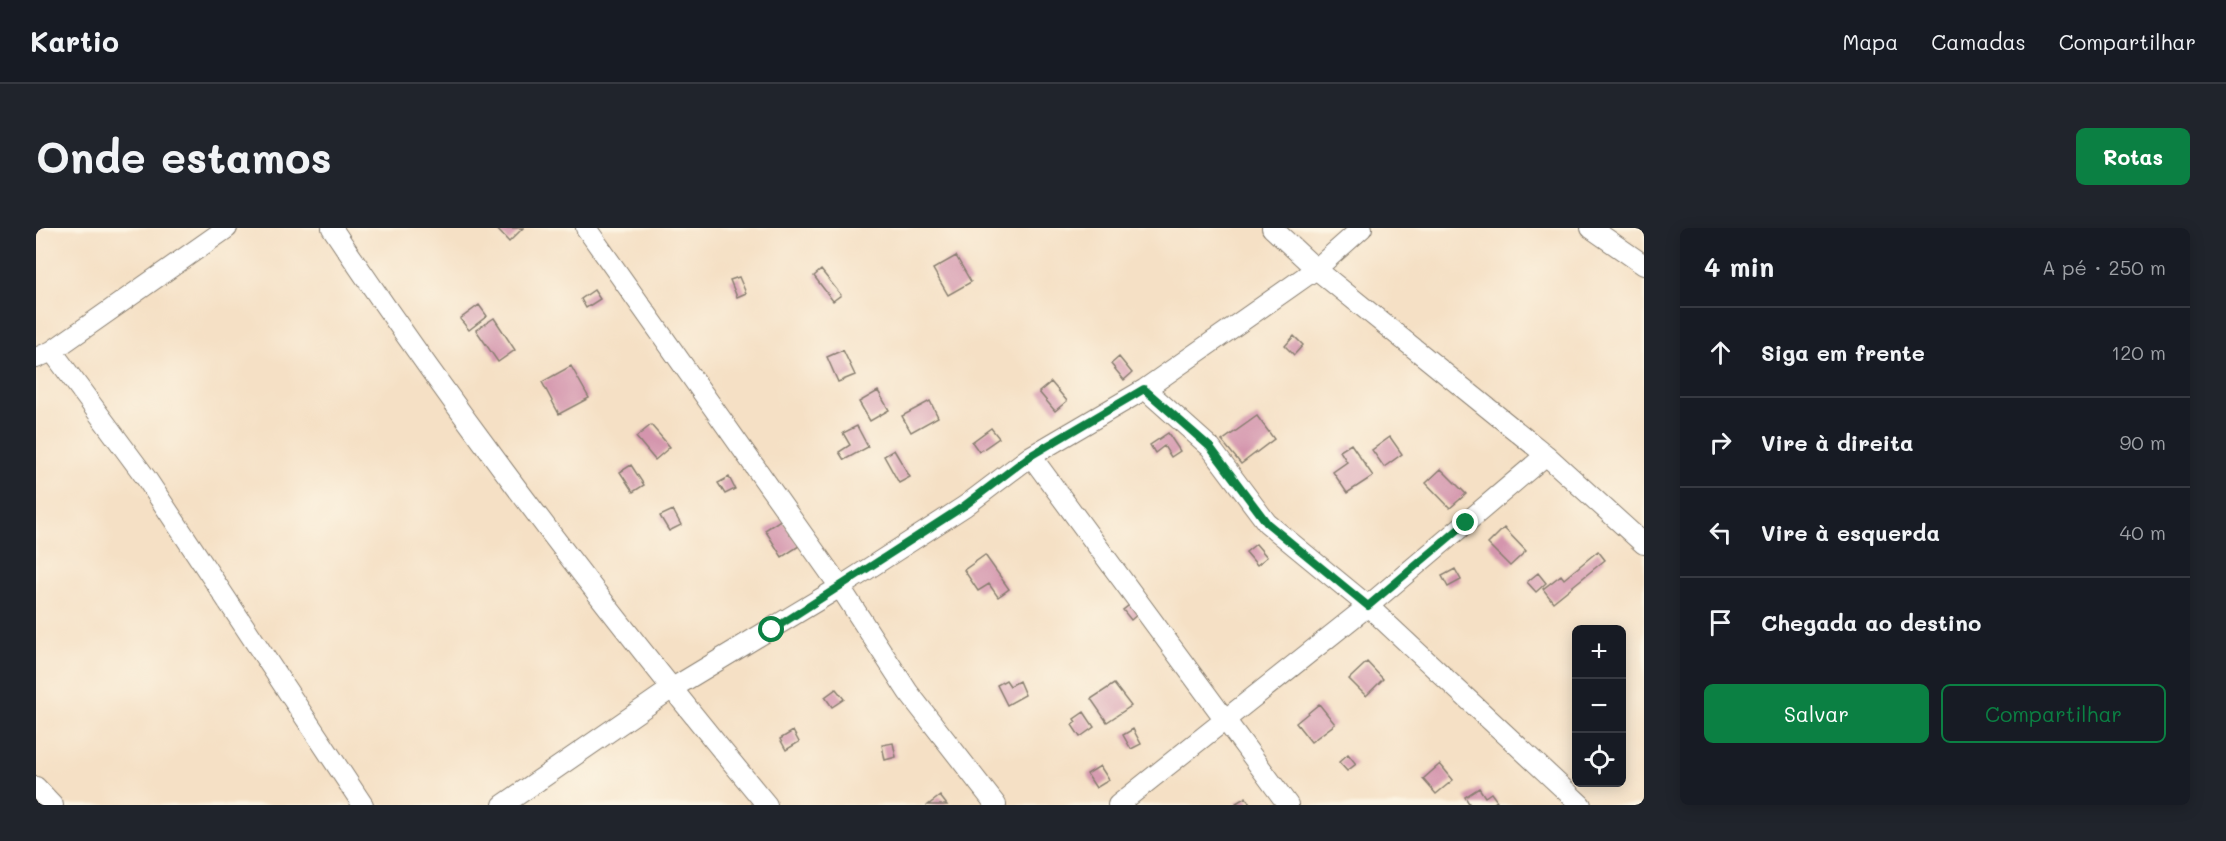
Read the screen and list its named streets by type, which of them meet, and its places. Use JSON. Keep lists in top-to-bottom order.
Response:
{
  "page": {
    "header": "Kartio",
    "nav": ["Mapa", "Camadas", "Compartilhar"],
    "buttons": [
      "Rotas",
      ["Salvar", "Compartilhar"]
    ],
    "title": "Onde estamos",
    "heading": ["4 min", "A pé · 250 m"],
    "list": [
      ["Siga em frente", "120 m"],
      ["Vire à direita", "90 m"],
      ["Vire à esquerda", "40 m"],
      "Chegada ao destino"
    ],
    "map_buttons": ["+", "−"]
  }
}
